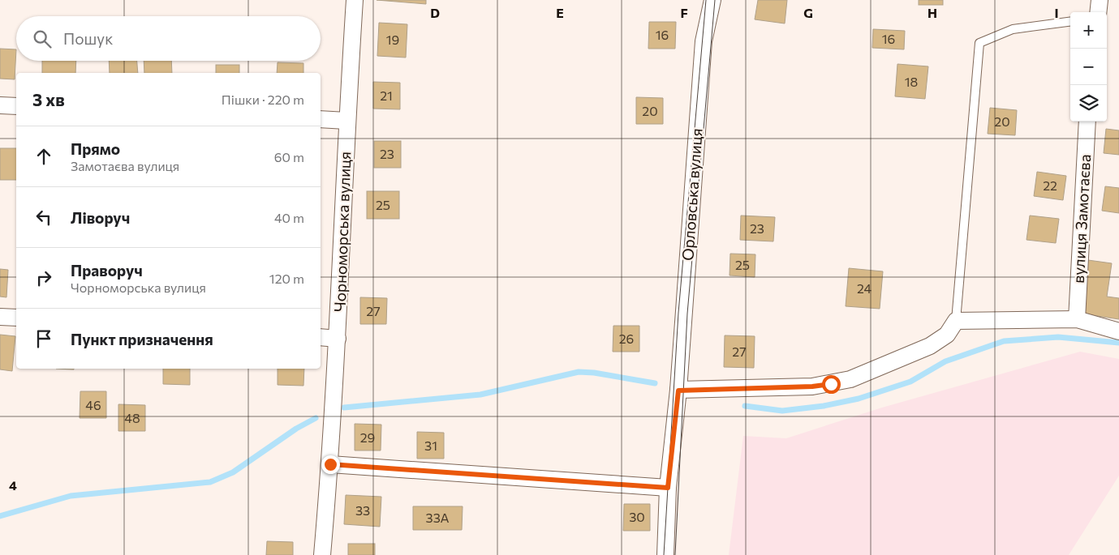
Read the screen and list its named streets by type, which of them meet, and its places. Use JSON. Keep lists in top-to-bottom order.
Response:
{
  "streets": {
    "street": ["Орловська вулиця", "вулиця Замотаєва", "Чорноморська вулиця"]
  },
  "house_numbers": [
    "16",
    "16",
    "19",
    "18",
    "21",
    "20",
    "20",
    "23",
    "22",
    "25",
    "23",
    "25",
    "24",
    "27",
    "26",
    "27",
    "46",
    "48",
    "29",
    "31",
    "33",
    "30",
    "33А"
  ],
  "page": {
    "map_buttons": ["+", "−"],
    "search": "Пошук",
    "heading": ["3 хв", "Пішки · 220 m"],
    "list": [
      ["Прямо", "Замотаєва вулиця", "60 m"],
      ["Ліворуч", "40 m"],
      ["Праворуч", "Чорноморська вулиця", "120 m"],
      "Пункт призначення"
    ]
  },
  "grid": {
    "columns": [
      "D",
      "E",
      "F",
      "G",
      "H",
      "I"
    ],
    "rows": ["4"]
  }
}
